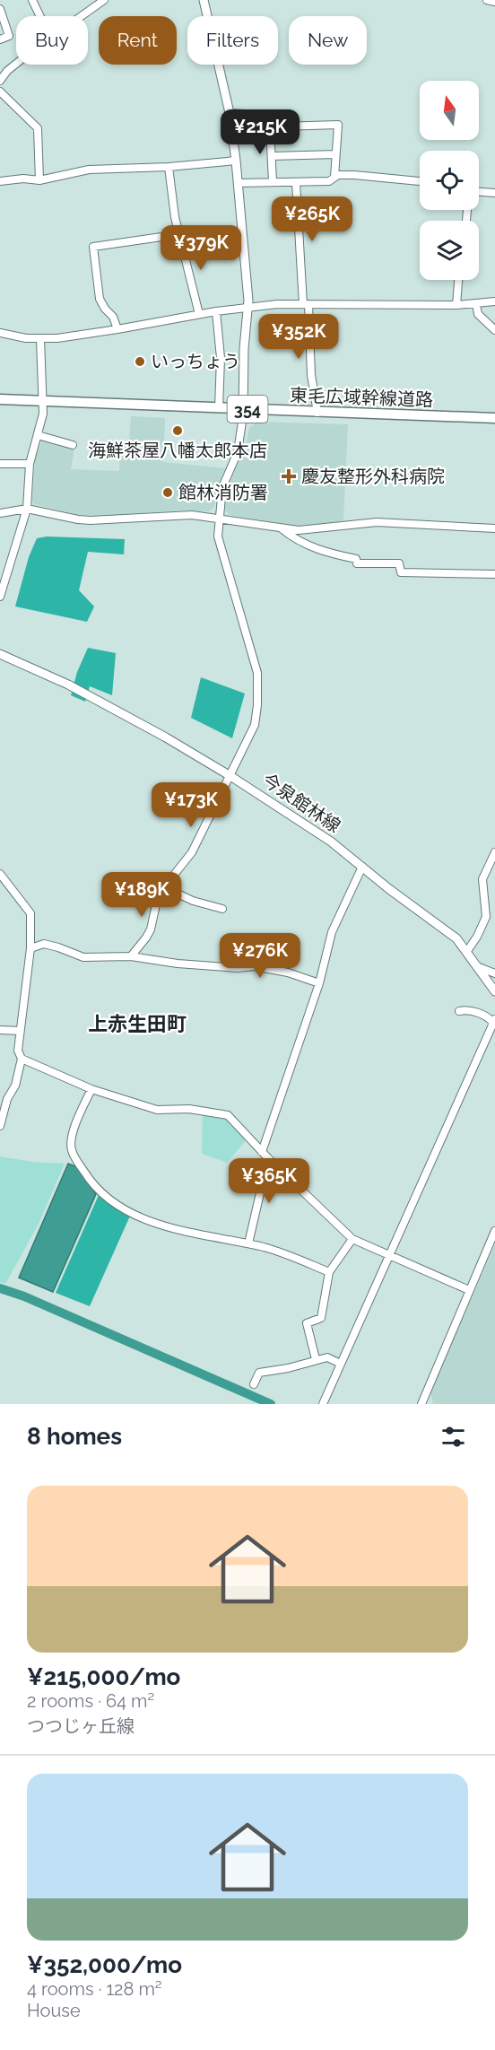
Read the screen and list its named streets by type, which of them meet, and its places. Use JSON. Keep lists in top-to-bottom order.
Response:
{
  "streets": {
    "highway": ["東毛広域幹線道路", "354"],
    "main road": ["今泉館林線"]
  },
  "districts": ["上赤生田町"],
  "places": {
    "other": ["いっちょう", "海鮮茶屋八幡太郎本店", "館林消防署"],
    "health": ["慶友整形外科病院"]
  },
  "north": "top",
  "page": {
    "chip": [
      "Buy",
      "Rent",
      "Filters",
      "New"
    ],
    "price": [
      "¥215K",
      "¥265K",
      "¥379K",
      "¥352K",
      "¥173K",
      "¥189K",
      "¥276K",
      "¥365K"
    ],
    "heading": "8 homes",
    "list": [
      {
        "name": "¥215,000/mo",
        "note": "2 rooms · 64 m² · つつじヶ丘線"
      },
      {
        "name": "¥352,000/mo",
        "note": "4 rooms · 128 m² · House"
      }
    ]
  }
}
